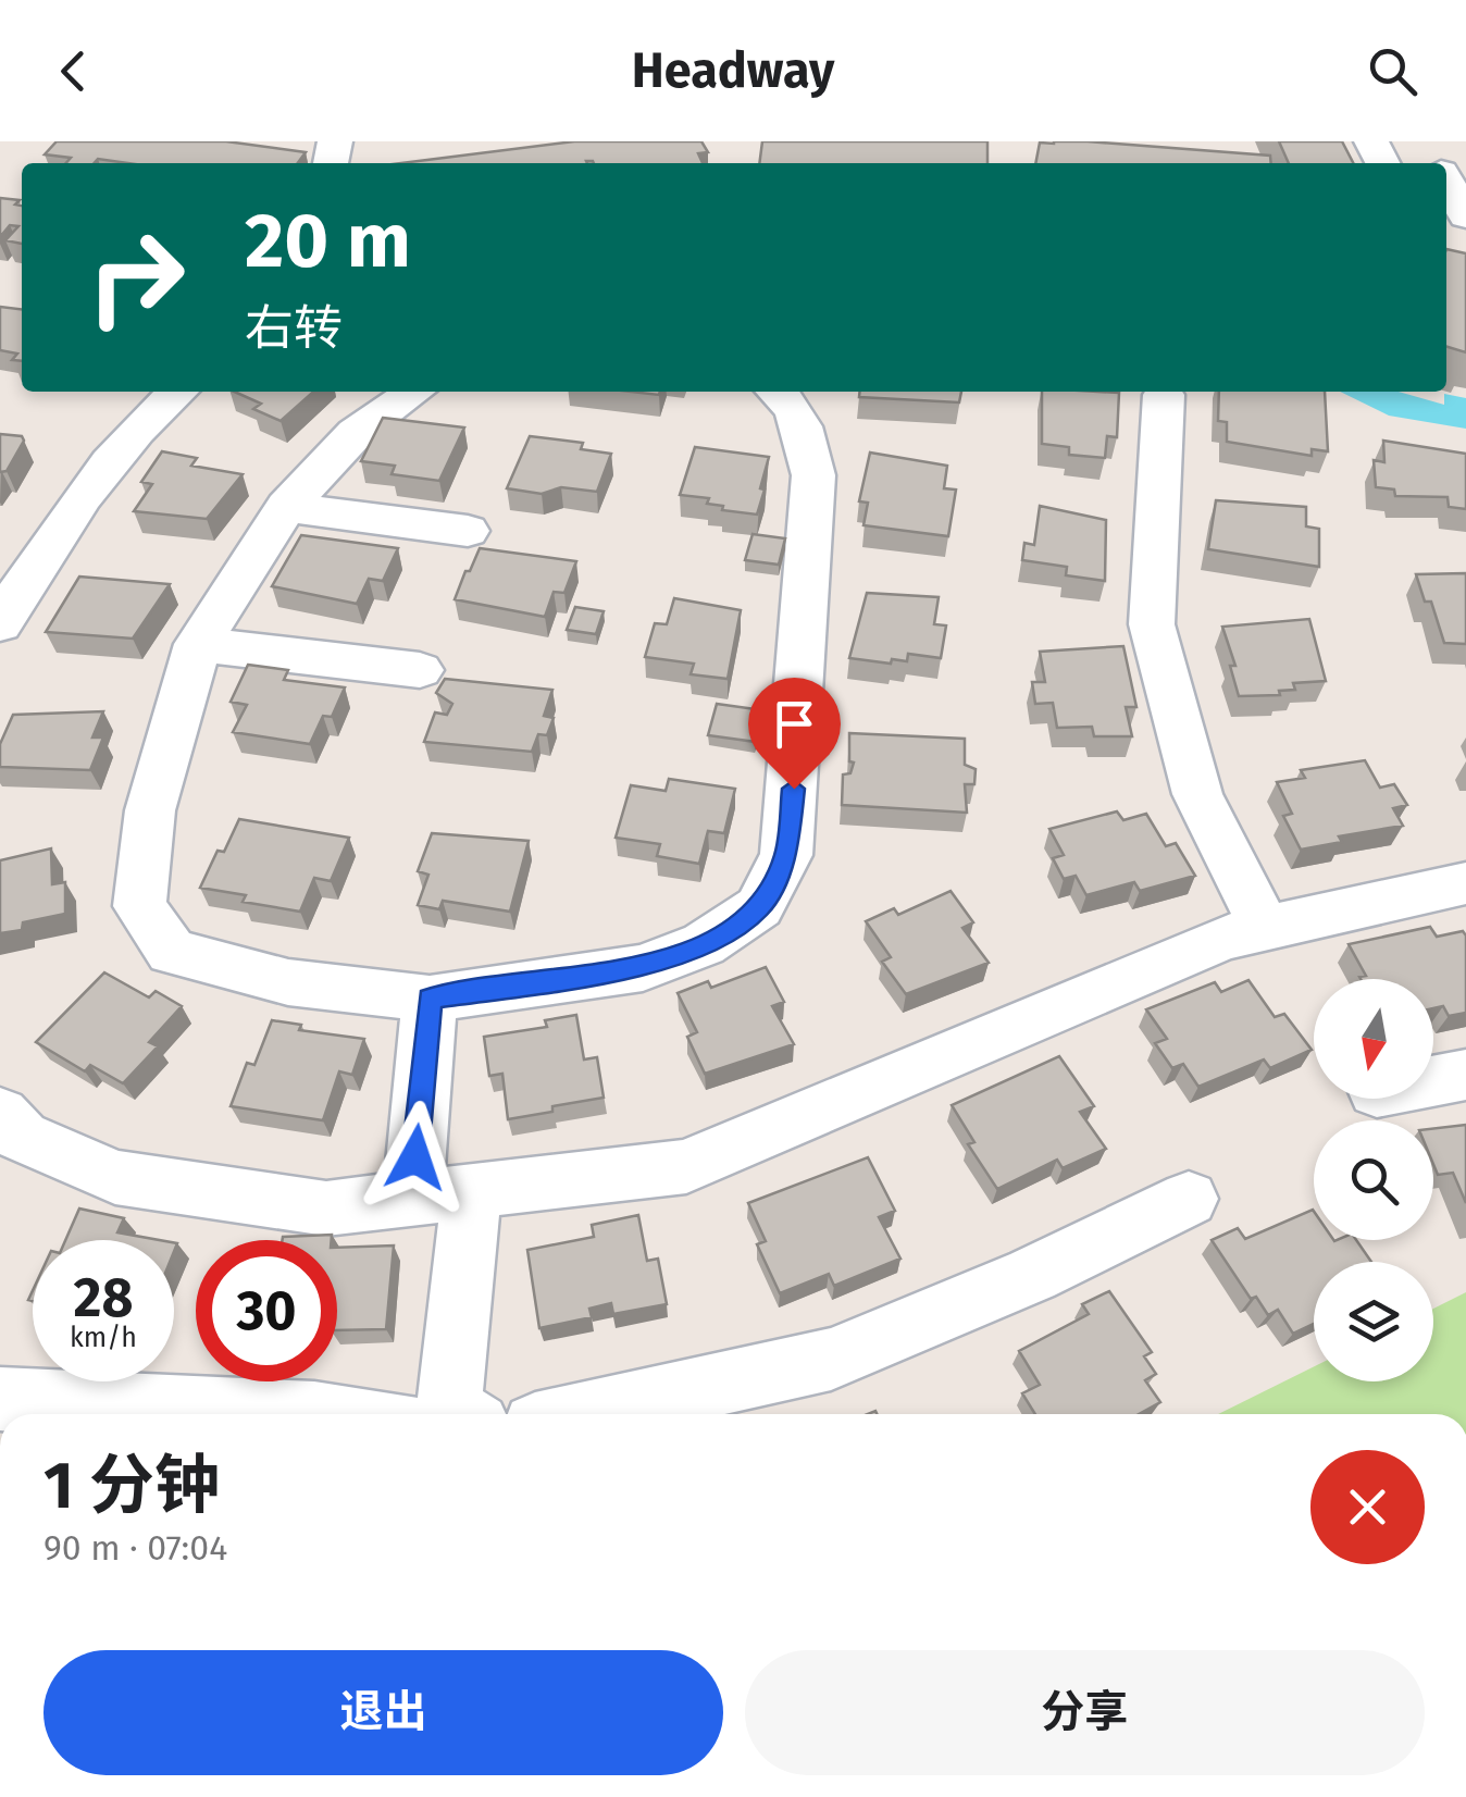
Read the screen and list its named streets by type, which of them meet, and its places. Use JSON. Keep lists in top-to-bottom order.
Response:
{
  "north": "bottom",
  "page": {
    "header": "Headway",
    "turn": ["20 m", "右转"],
    "speed": "28 km/h",
    "limit": "30",
    "heading": ["1 分钟", "90 m · 07:04"],
    "buttons": ["退出", "分享"]
  }
}
